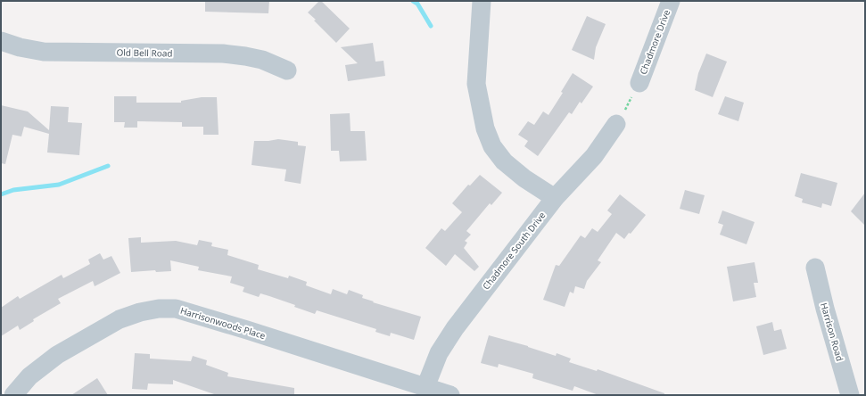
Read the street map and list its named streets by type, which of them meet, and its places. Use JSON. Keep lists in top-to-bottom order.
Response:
{
  "streets": {
    "street": [
      "Chadmore Drive",
      "Old Bell Road",
      "Chadmore South Drive",
      "Harrisonwoods Place",
      "Harrison Road"
    ]
  },
  "crossings": [
    ["Chadmore South Drive", "Harrisonwoods Place"]
  ]
}
